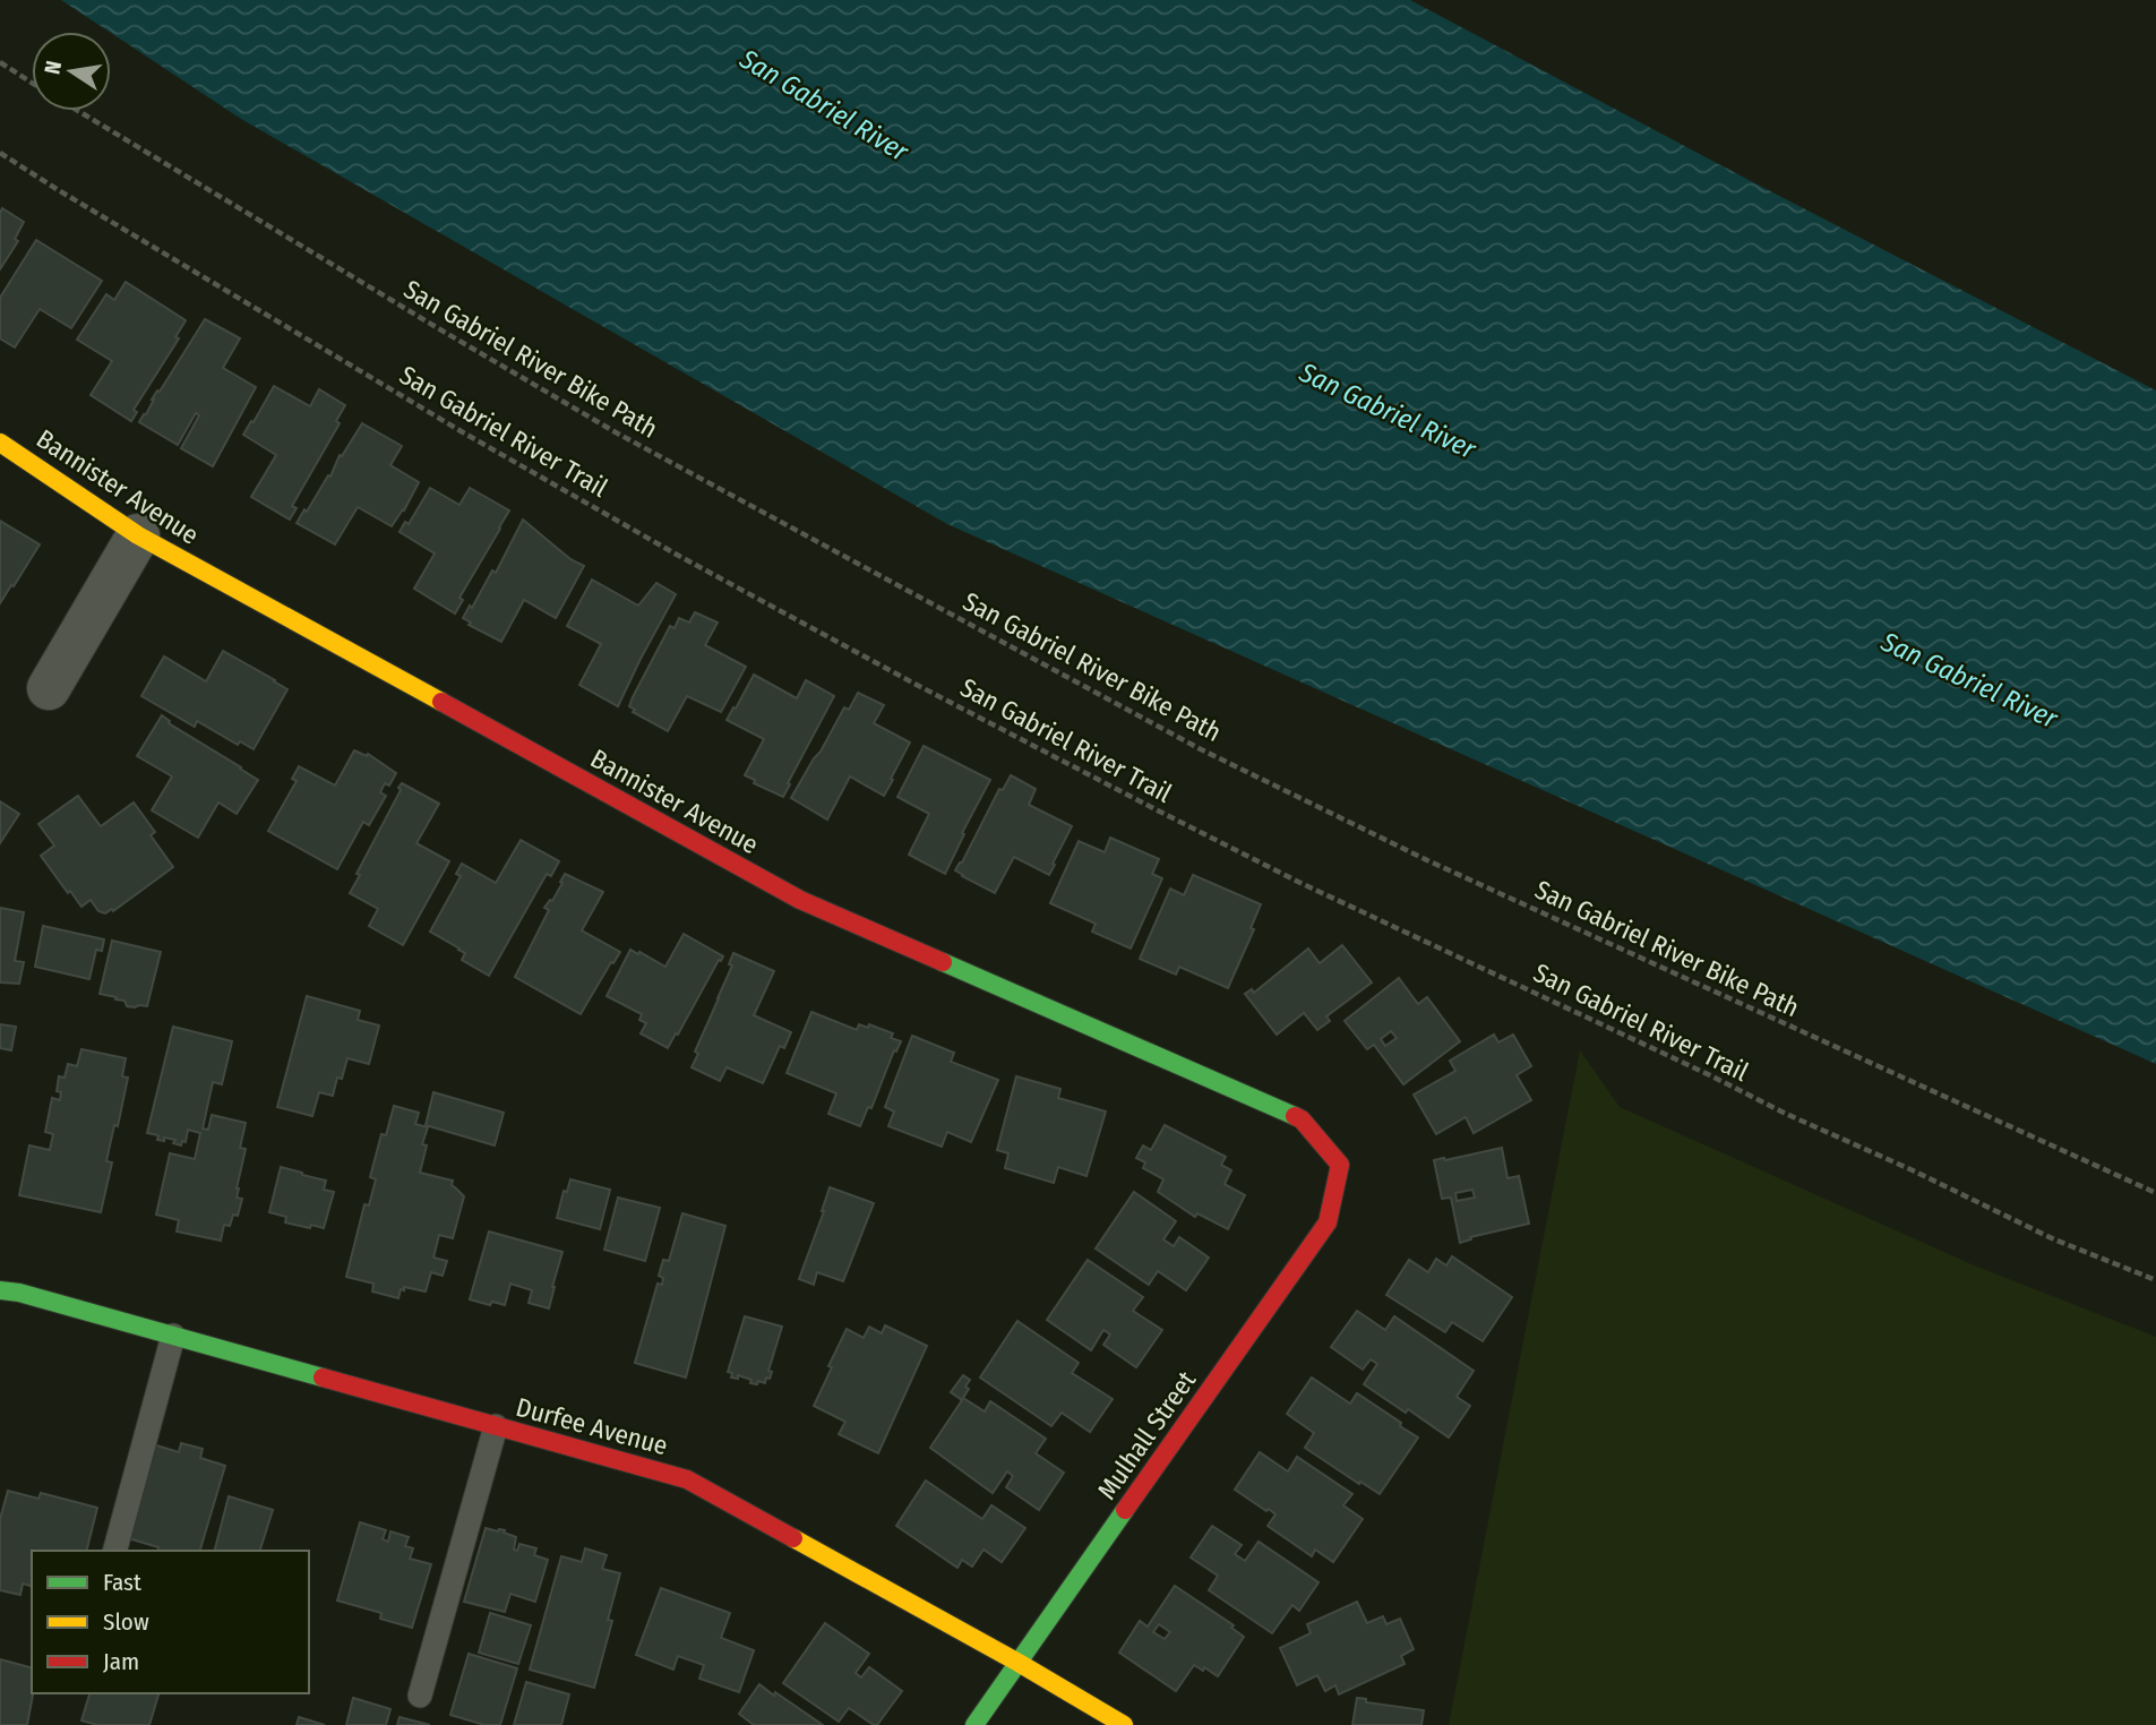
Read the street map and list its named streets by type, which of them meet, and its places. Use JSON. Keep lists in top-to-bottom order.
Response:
{
  "streets": {
    "street": ["Bannister Avenue", "Durfee Avenue", "Mulhall Street"],
    "path": ["San Gabriel River Bike Path", "San Gabriel River Trail"]
  },
  "crossings": [
    ["Bannister Avenue", "Mulhall Street"],
    ["Durfee Avenue", "Mulhall Street"]
  ],
  "water": ["San Gabriel River"],
  "legend": ["Fast", "Slow", "Jam"],
  "north": "left"
}
